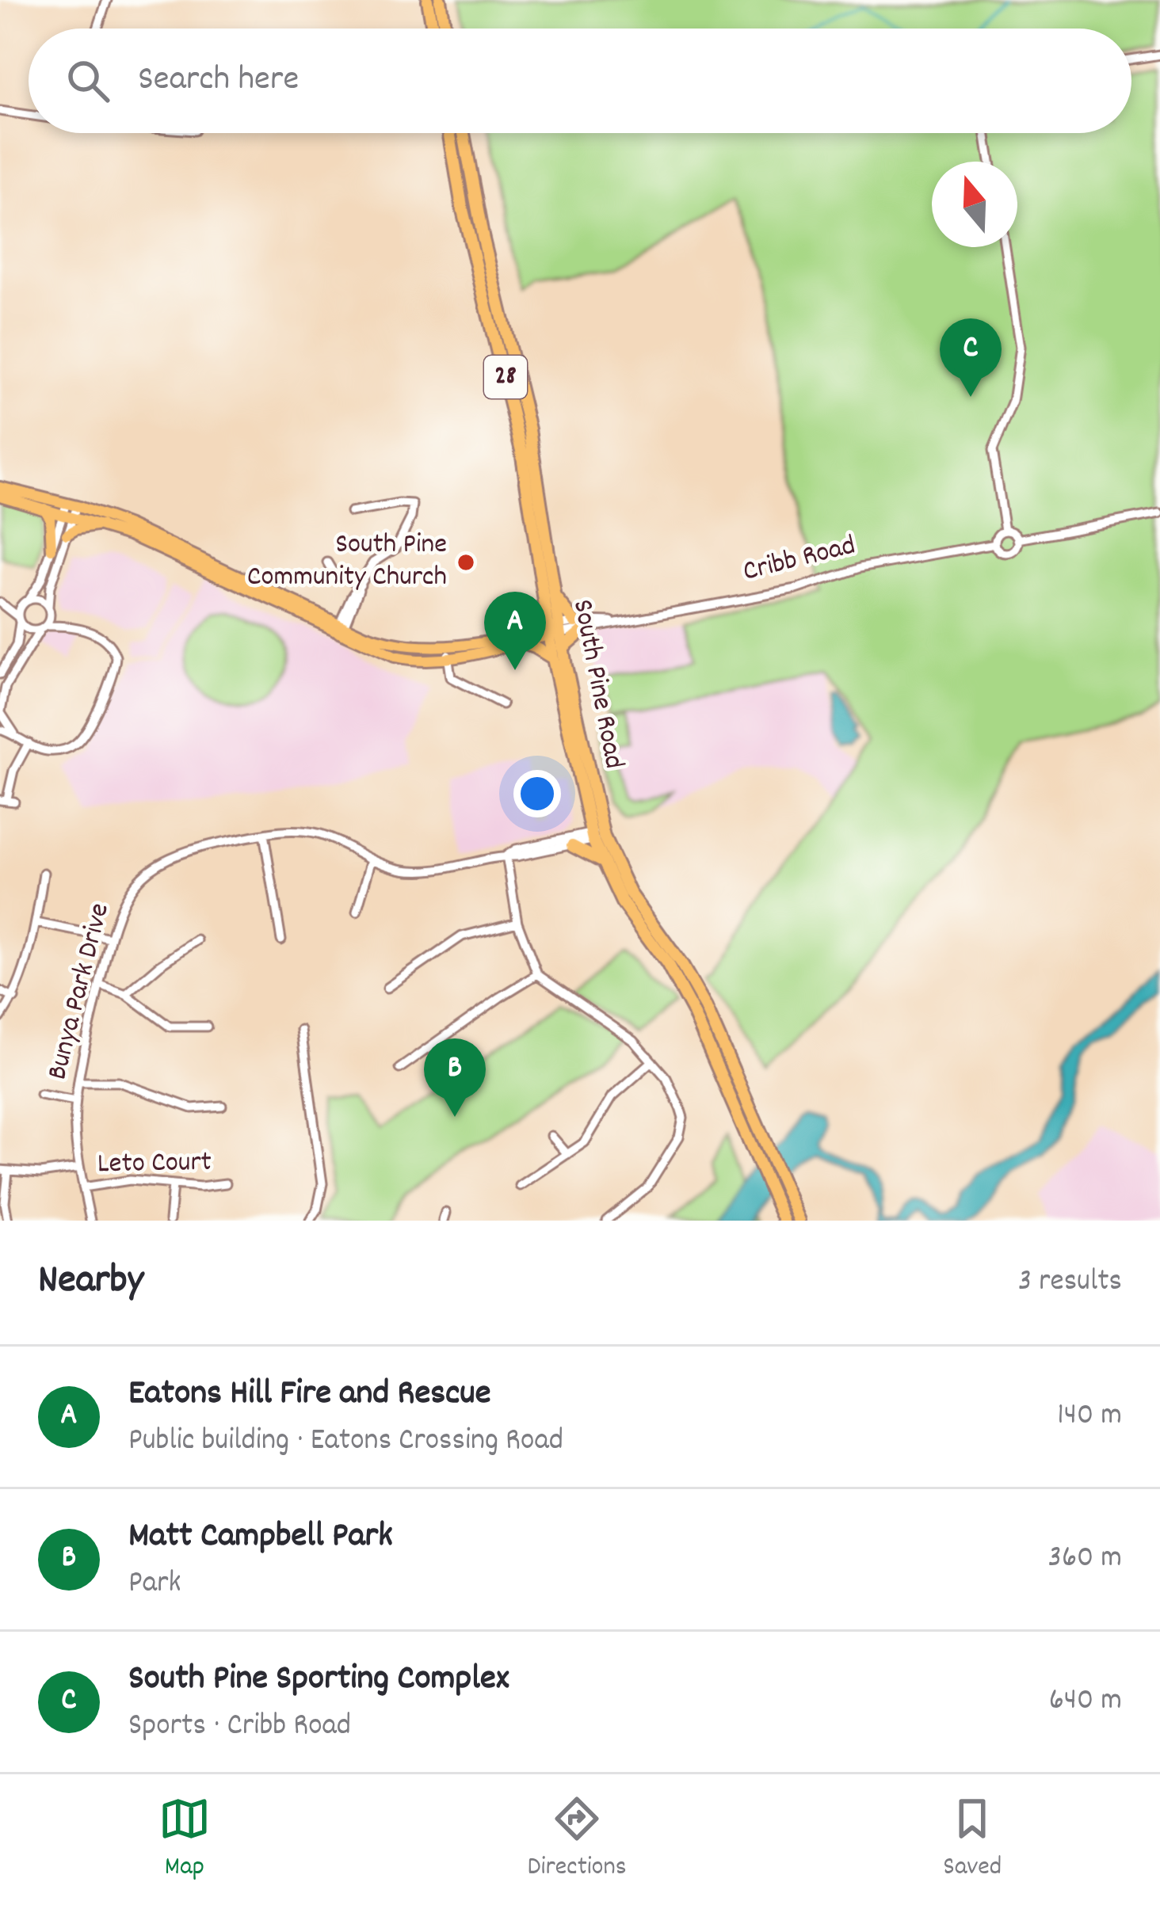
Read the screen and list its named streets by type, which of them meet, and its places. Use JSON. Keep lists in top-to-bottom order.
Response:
{
  "streets": {
    "highway": ["28", "South Pine Road"],
    "street": ["Cribb Road", "Bunya Park Drive", "Leto Court"]
  },
  "crossings": [
    ["Cribb Road", "South Pine Road"],
    ["South Pine Road", "Bunya Park Drive"],
    ["Bunya Park Drive", "Leto Court"]
  ],
  "places": ["South Pine Community Church"],
  "north": "top",
  "page": {
    "search": "Search here",
    "pins": ["C", "A", "B"],
    "heading": ["Nearby", "3 results"],
    "list": [
      {
        "mark": "A",
        "name": "Eatons Hill Fire and Rescue",
        "note": "Public building · Eatons Crossing Road",
        "value": "140 m"
      },
      {
        "mark": "B",
        "name": "Matt Campbell Park",
        "note": "Park",
        "value": "360 m"
      },
      {
        "mark": "C",
        "name": "South Pine Sporting Complex",
        "note": "Sports · Cribb Road",
        "value": "640 m"
      }
    ],
    "nav": ["Map", "Directions", "Saved"]
  }
}
